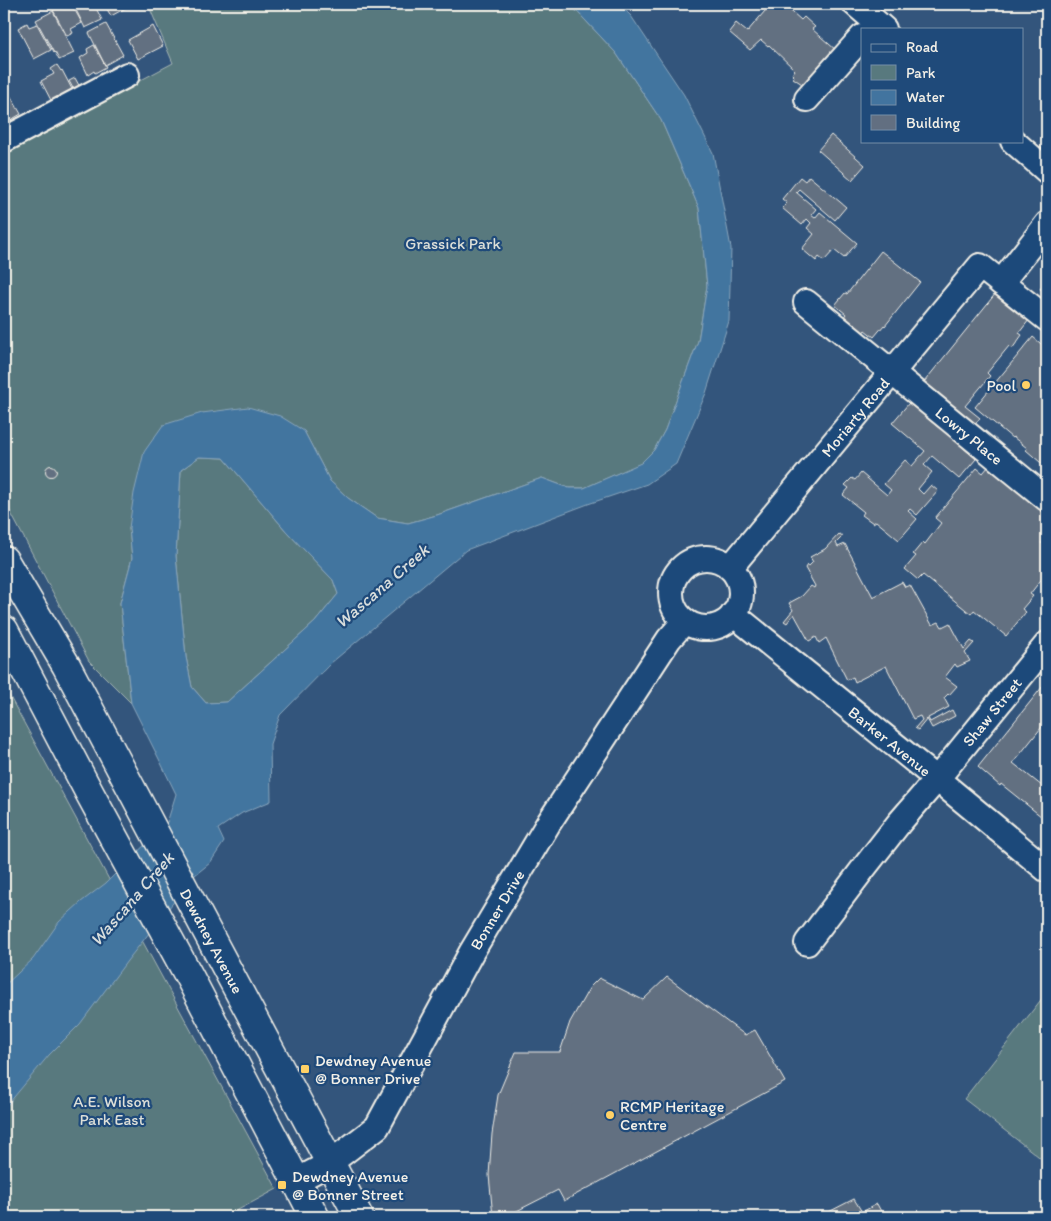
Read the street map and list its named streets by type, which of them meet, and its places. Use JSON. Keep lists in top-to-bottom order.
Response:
{
  "streets": {
    "main road": ["Dewdney Avenue"],
    "street": [
      "Moriarty Road",
      "Lowry Place",
      "Shaw Street",
      "Barker Avenue",
      "Bonner Drive"
    ]
  },
  "crossings": [
    ["Moriarty Road", "Lowry Place"],
    ["Moriarty Road", "Barker Avenue"],
    ["Moriarty Road", "Bonner Drive"],
    ["Shaw Street", "Barker Avenue"],
    ["Barker Avenue", "Bonner Drive"],
    ["Bonner Drive", "Dewdney Avenue"]
  ],
  "water": ["Wascana Creek"],
  "parks": ["Grassick Park", "A.E. Wilson Park East"],
  "places": {
    "other": ["Pool", "RCMP Heritage Centre"],
    "transit": ["Dewdney Avenue @ Bonner Drive", "Dewdney Avenue @ Bonner Street"]
  },
  "legend": [
    "Road",
    "Park",
    "Water",
    "Building"
  ]
}
